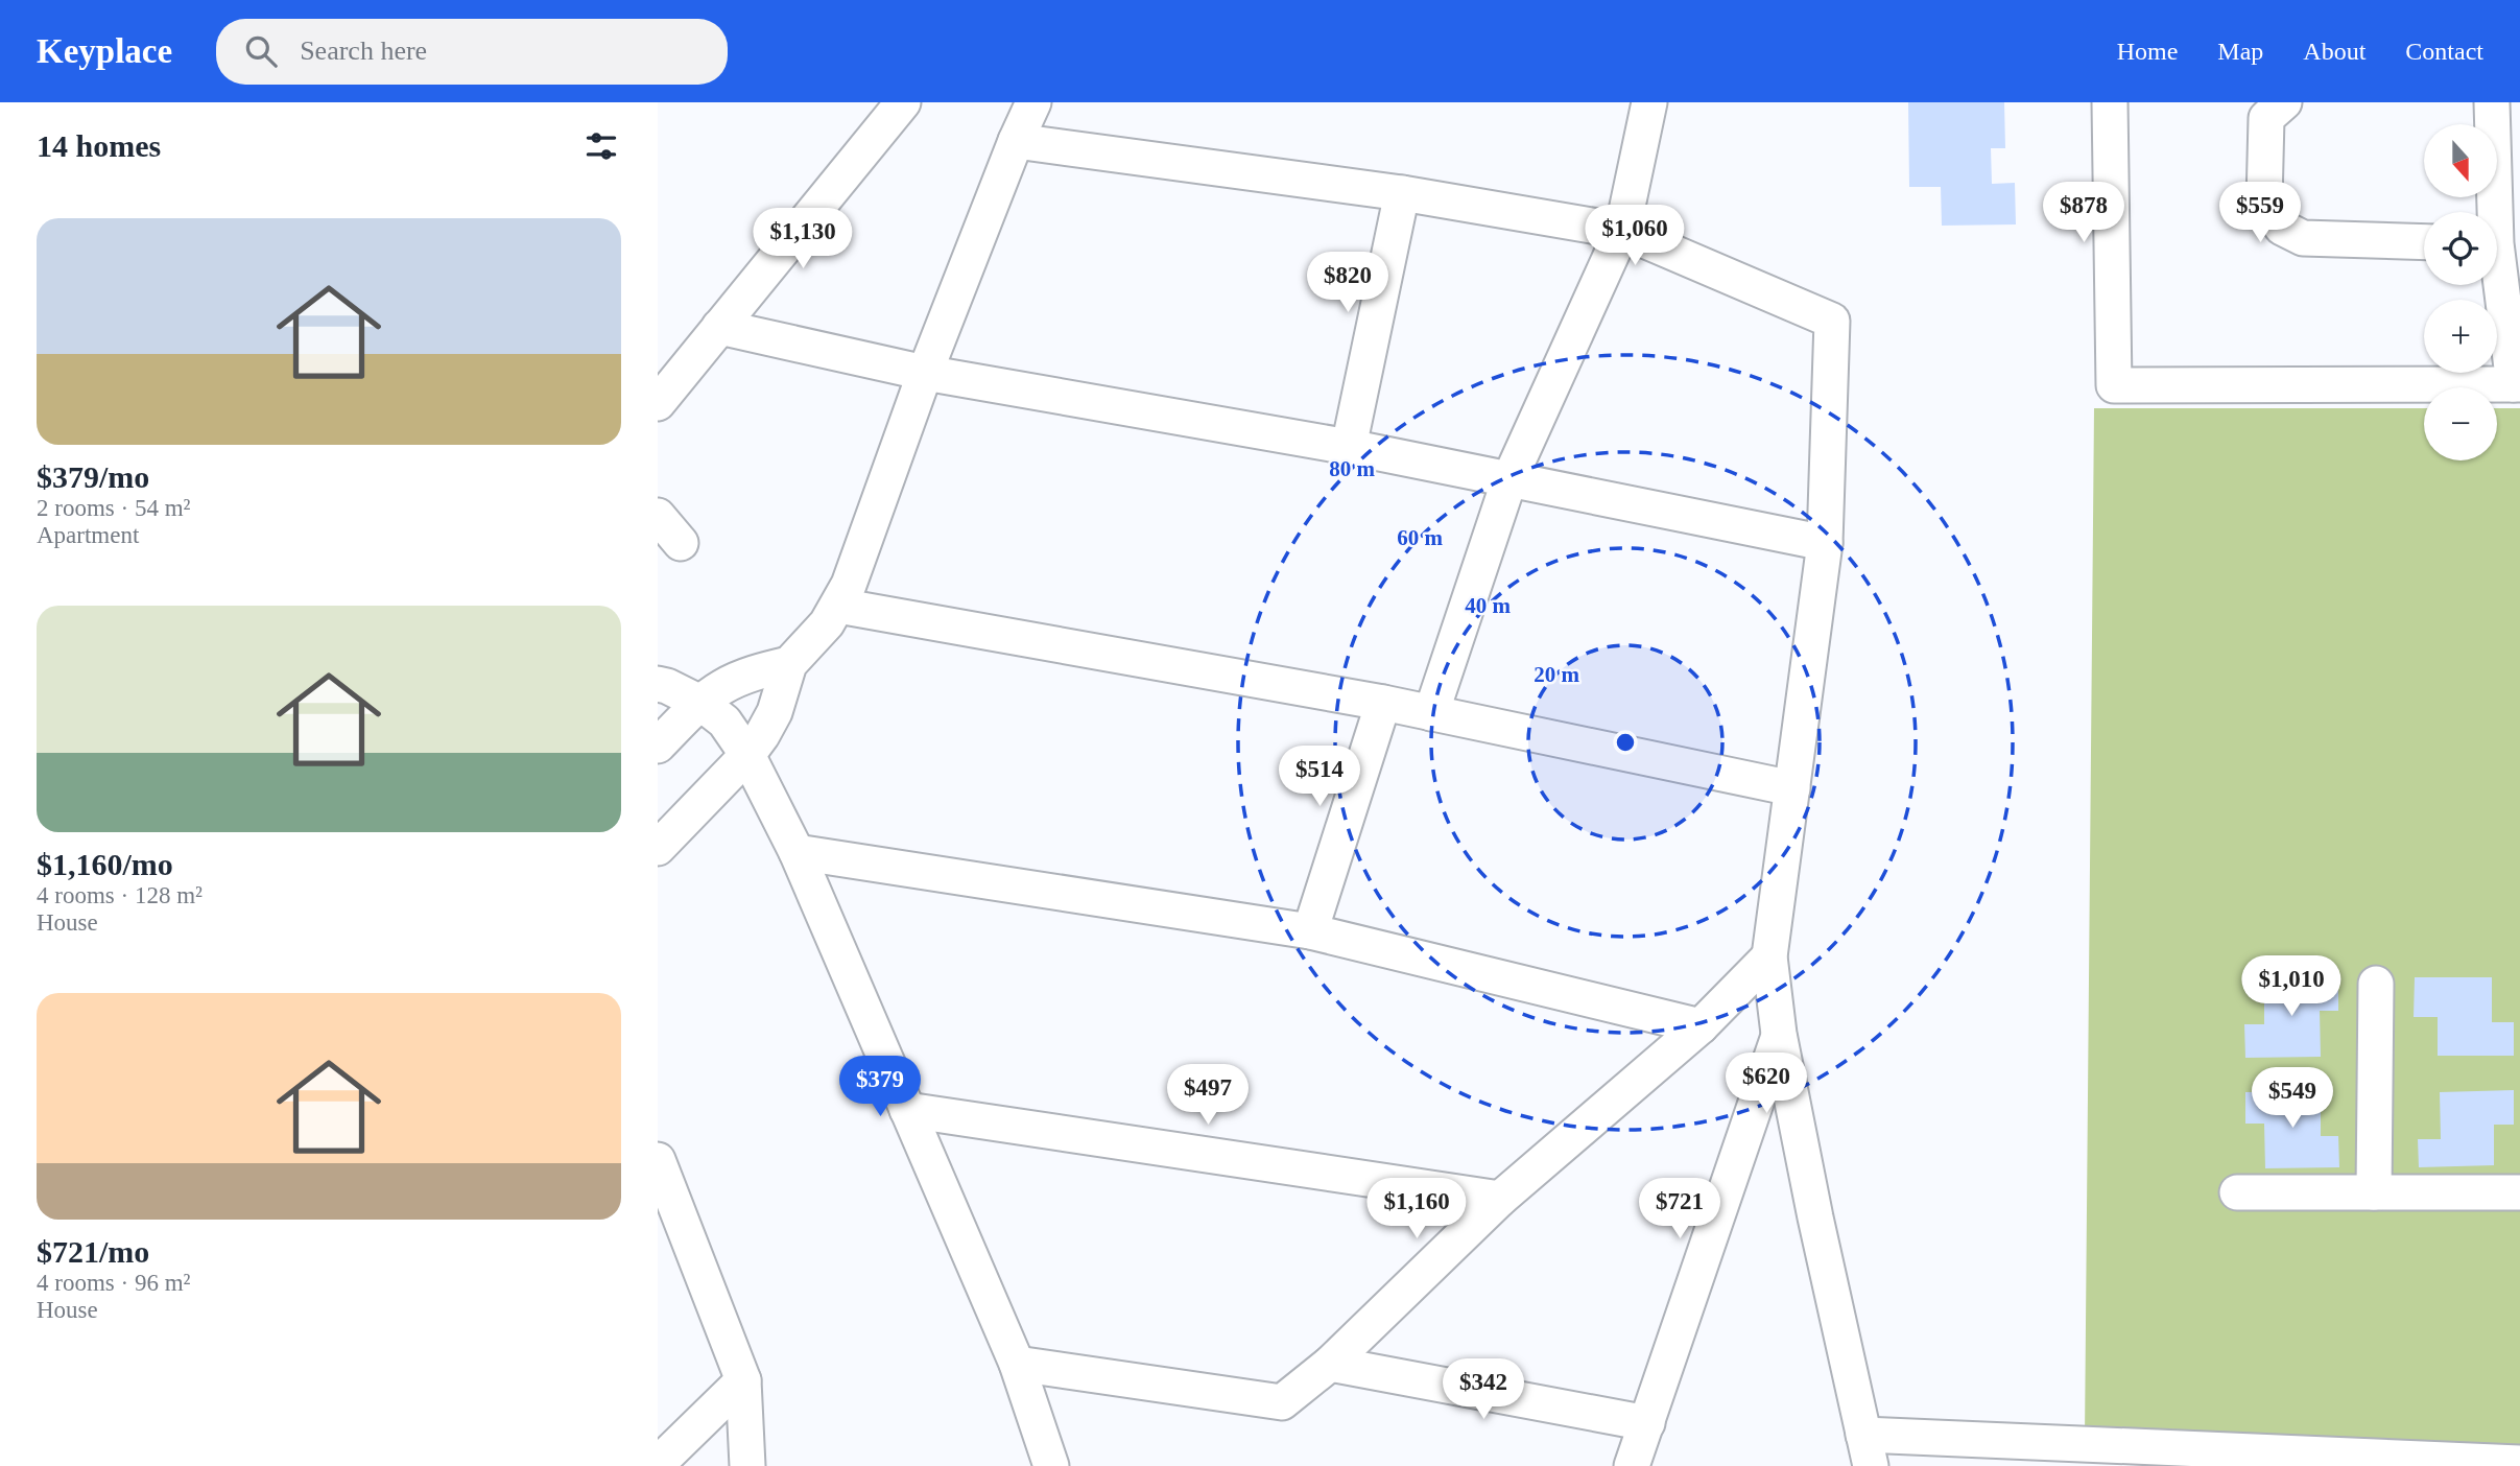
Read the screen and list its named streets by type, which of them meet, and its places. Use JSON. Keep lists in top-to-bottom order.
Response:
{
  "north": "bottom",
  "page": {
    "header": "Keyplace",
    "search": "Search here",
    "nav": [
      "Home",
      "Map",
      "About",
      "Contact"
    ],
    "heading": "14 homes",
    "map_buttons": ["+", "−"],
    "price": [
      "$878",
      "$559",
      "$1,060",
      "$1,130",
      "$820",
      "$514",
      "$1,010",
      "$620",
      "$379",
      "$497",
      "$549",
      "$1,160",
      "$721",
      "$342"
    ],
    "list": [
      {
        "name": "$379/mo",
        "note": "2 rooms · 54 m² · Apartment"
      },
      {
        "name": "$1,160/mo",
        "note": "4 rooms · 128 m² · House"
      },
      {
        "name": "$721/mo",
        "note": "4 rooms · 96 m² · House"
      }
    ]
  },
  "rings": [
    "80 m",
    "60 m",
    "40 m",
    "20 m"
  ]
}
